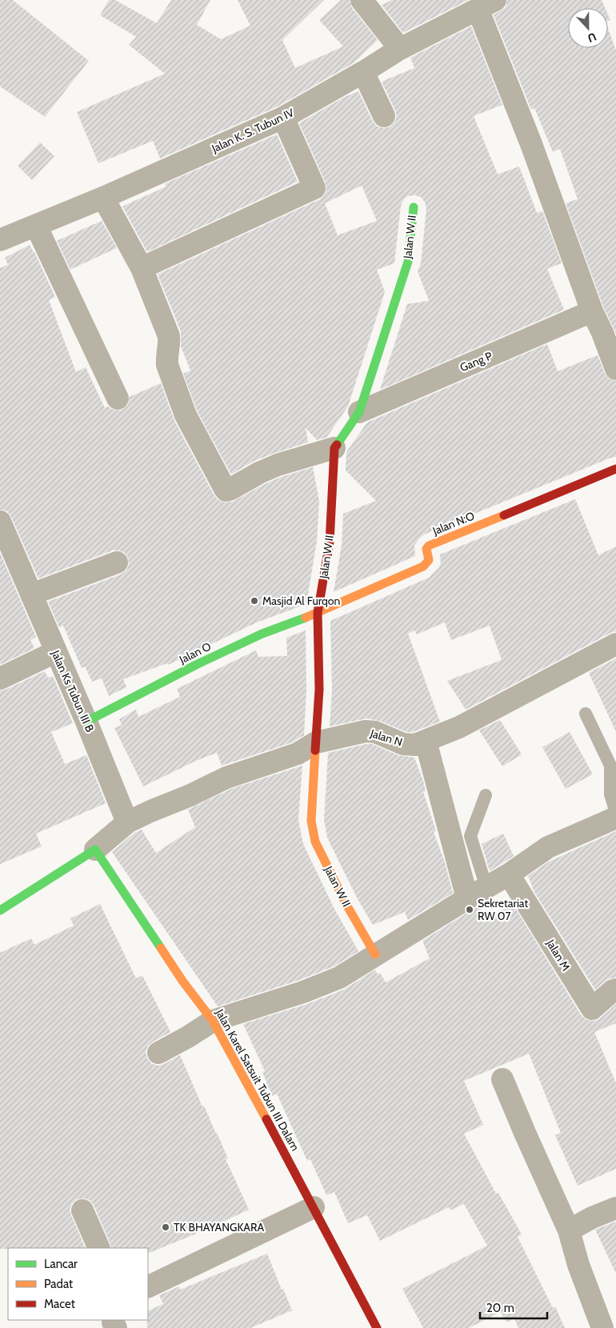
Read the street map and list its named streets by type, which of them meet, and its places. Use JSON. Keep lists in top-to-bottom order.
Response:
{
  "streets": {
    "street": [
      "Jalan K. S. Tubun IV",
      "Jalan W II",
      "Gang P",
      "Jalan N:O",
      "Jalan O",
      "Jalan Ks Tubun III B",
      "Jalan N",
      "Jalan M",
      "Jalan Karel Satsuit Tubun III Dalam"
    ]
  },
  "crossings": [
    ["Jalan W II", "Gang P"],
    ["Jalan W II", "Jalan N:O"],
    ["Jalan W II", "Jalan O"],
    ["Jalan W II", "Jalan N"],
    ["Jalan N:O", "Jalan O"],
    ["Jalan O", "Jalan Ks Tubun III B"],
    ["Jalan Ks Tubun III B", "Jalan N"]
  ],
  "places": ["Masjid Al Furqon", "Sekretariat RW 07", "TK BHAYANGKARA"],
  "legend": ["Lancar", "Padat", "Macet"],
  "scale_bar": "20 m",
  "north": "bottom"
}
